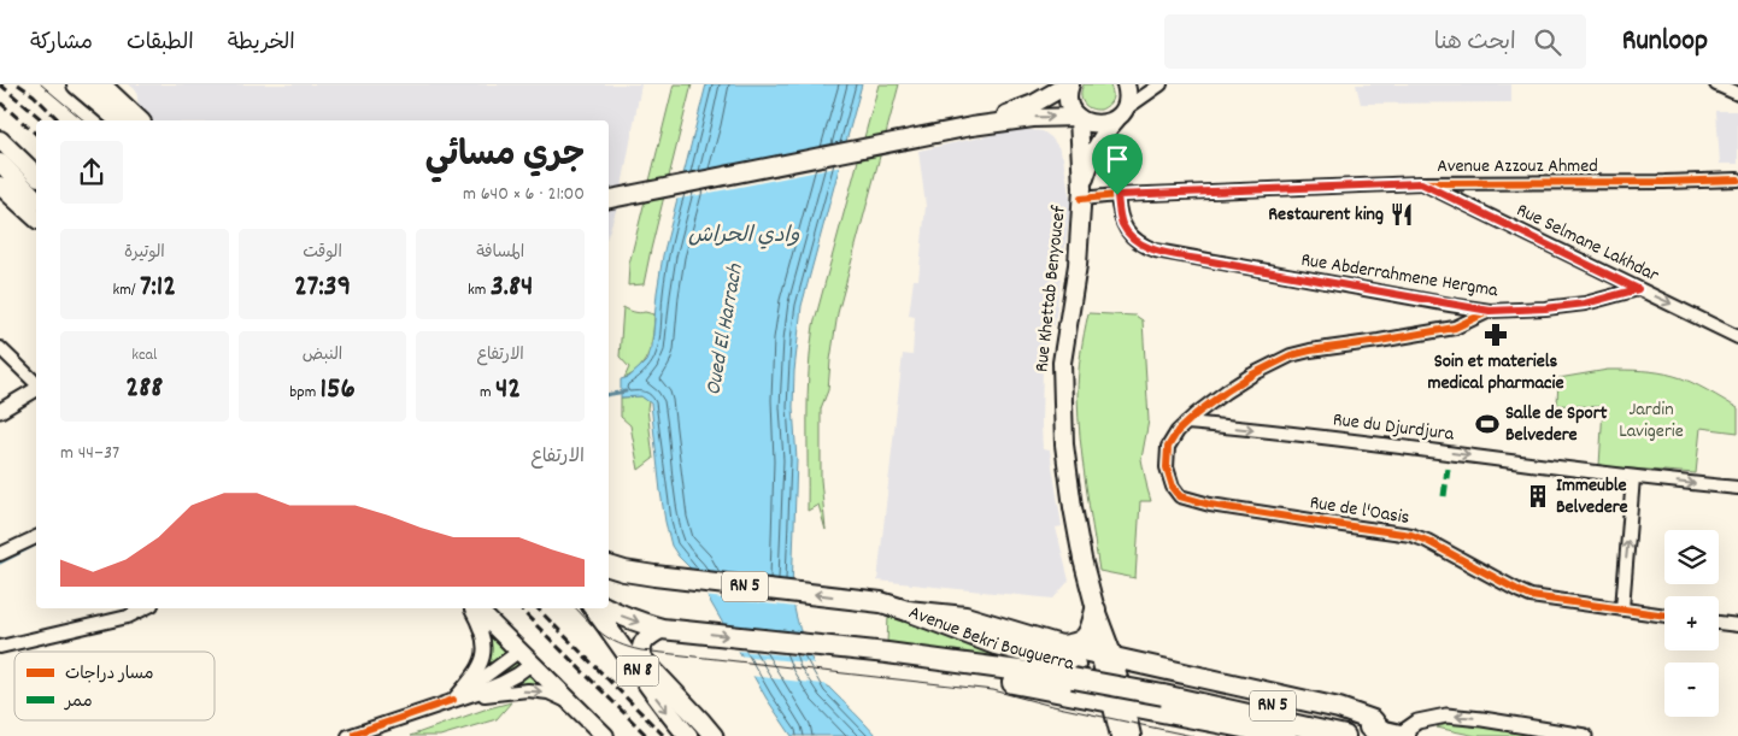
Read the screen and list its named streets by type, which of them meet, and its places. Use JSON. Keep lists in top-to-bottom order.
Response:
{
  "streets": {
    "highway": ["RN 5", "Avenue Bekri Bouguerra"],
    "main road": ["Rue Khettab Benyoucef", "RN 8"],
    "street": [
      "Avenue Azzouz Ahmed",
      "Rue Selmane Lakhdar",
      "Rue Abderrahmene Hergma",
      "Rue du Djurdjura",
      "Rue de l'Oasis"
    ]
  },
  "crossings": [
    ["Avenue Azzouz Ahmed", "Rue Selmane Lakhdar"],
    ["Avenue Azzouz Ahmed", "Rue Abderrahmene Hergma"],
    ["Avenue Azzouz Ahmed", "Rue Khettab Benyoucef"],
    ["Rue Selmane Lakhdar", "Rue Abderrahmene Hergma"],
    ["Rue du Djurdjura", "Rue de l'Oasis"],
    ["RN 5", "Avenue Bekri Bouguerra"],
    ["RN 5", "RN 8"],
    ["Avenue Bekri Bouguerra", "RN 8"]
  ],
  "one_way": ["Rue du Djurdjura"],
  "water": ["وادي الحراش", "Oued El Harrach"],
  "parks": ["Jardin Lavigerie"],
  "places": {
    "restaurant": ["Restaurent king"],
    "pharmacy": ["Soin et materiels medical pharmacie"],
    "sports": ["Salle de Sport Belvedere"],
    "building": ["Immeuble Belvedere"]
  },
  "legend": ["مسار دراجات", "ممر"],
  "page": {
    "header": "Runloop",
    "search": "ابحث هنا",
    "nav": ["الخريطة", "الطبقات", "مشاركة"],
    "heading": ["جري مسائي", "21:00 · 6 × 640 m"],
    "stats": [
      ["المسافة", "3.84 km"],
      ["الوقت", "27:39"],
      ["الوتيرة", "7:12 /km"],
      ["الارتفاع", "42 m"],
      ["النبض", "156 bpm"],
      ["kcal", "288"]
    ],
    "chart": ["الارتفاع", "37–44 m"],
    "map_buttons": ["+", "−"]
  }
}
